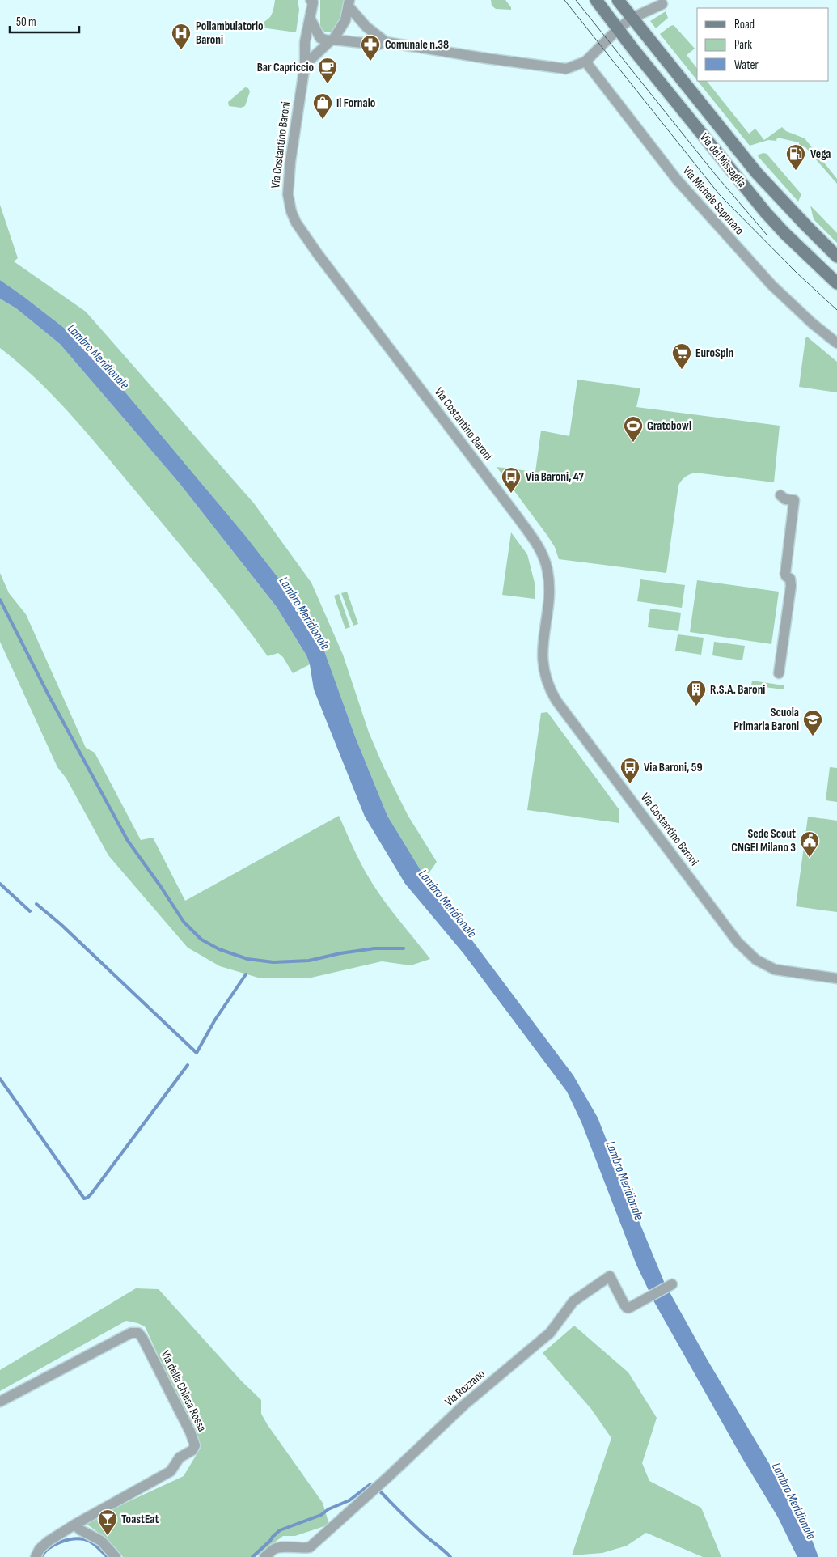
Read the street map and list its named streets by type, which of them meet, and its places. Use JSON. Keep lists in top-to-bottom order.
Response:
{
  "streets": {
    "main road": ["Via dei Missaglia"],
    "street": [
      "Via Costantino Baroni",
      "Via Michele Saponaro",
      "Via Rozzano",
      "Via della Chiesa Rossa"
    ]
  },
  "water": ["Lambro Meridionale"],
  "places": {
    "hospital": ["Poliambulatorio Baroni"],
    "pharmacy": ["Comunale n.38"],
    "cafe": ["Bar Capriccio"],
    "shop": ["Il Fornaio"],
    "fuel station": ["Vega"],
    "supermarket": ["EuroSpin"],
    "sports": ["Gratobowl"],
    "bus stop": ["Via Baroni, 47", "Via Baroni, 59"],
    "building": ["R.S.A. Baroni"],
    "school or university": ["Scuola Primaria Baroni"],
    "public building": ["Sede Scout CNGEI Milano 3"],
    "bar": ["ToastEat"]
  },
  "legend": ["Road", "Park", "Water"],
  "scale_bar": "50 m"
}
